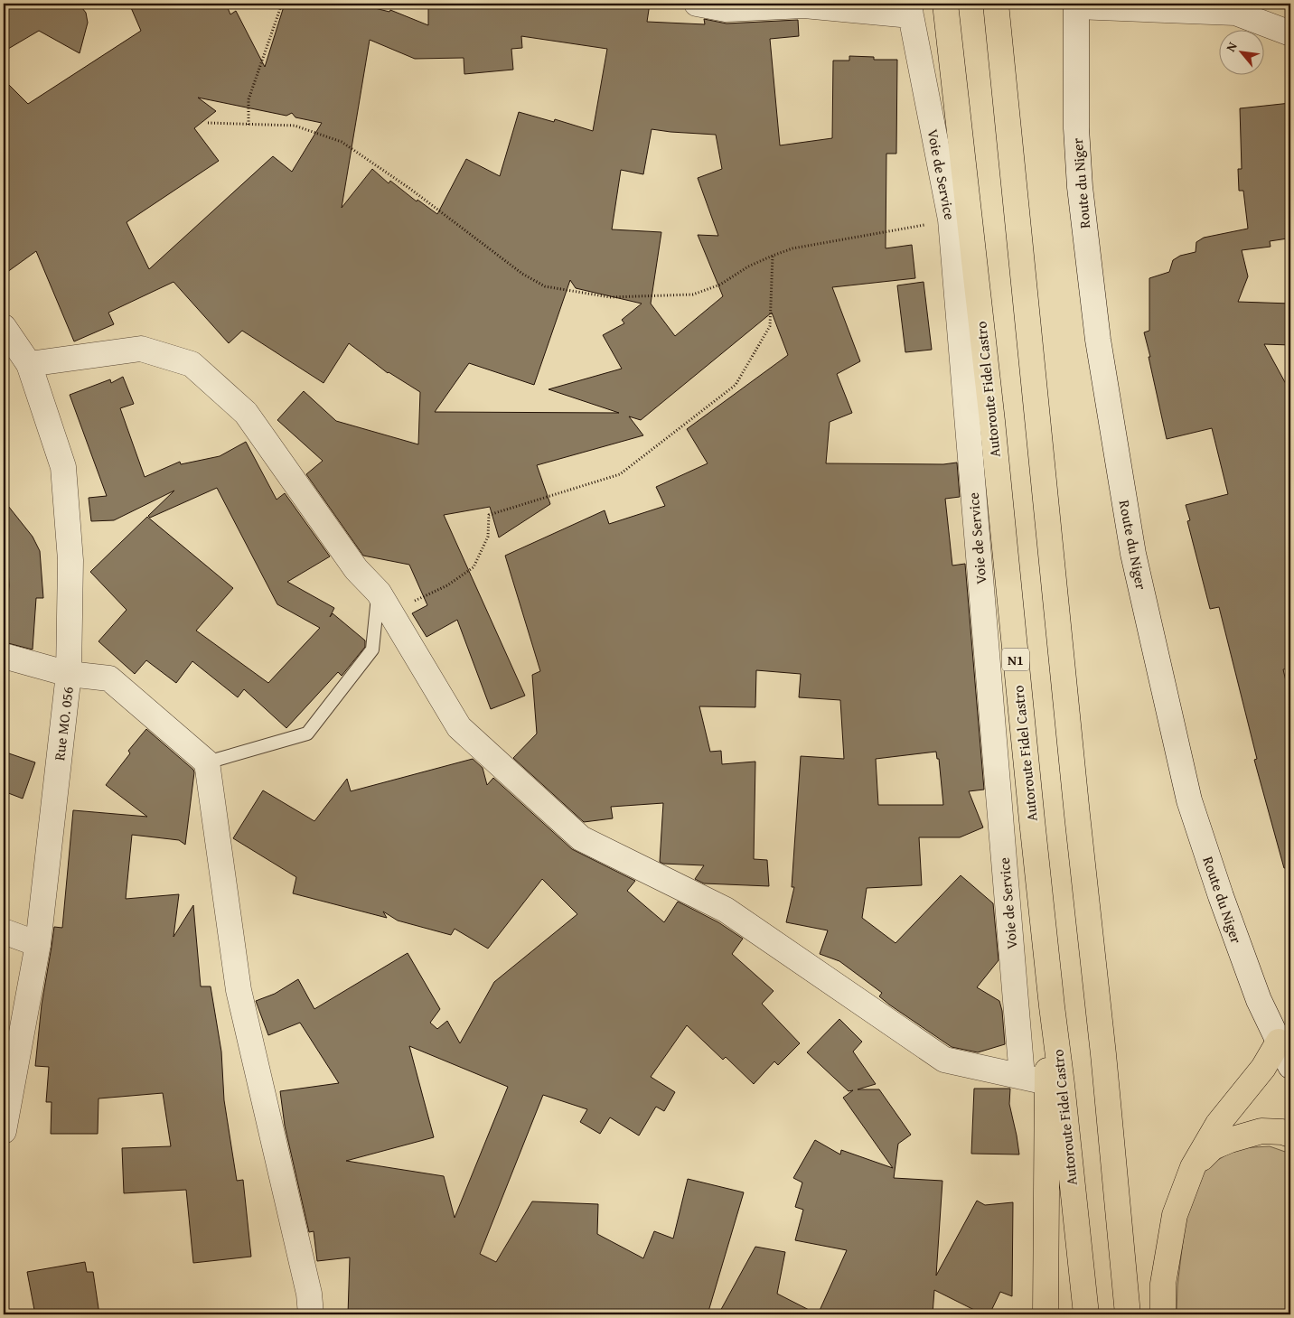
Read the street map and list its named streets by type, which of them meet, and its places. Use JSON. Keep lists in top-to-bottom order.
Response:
{
  "streets": {
    "highway": ["Autoroute Fidel Castro", "N1"],
    "street": ["Voie de Service", "Route du Niger", "Rue MO. 056"]
  },
  "north": "top left"
}
